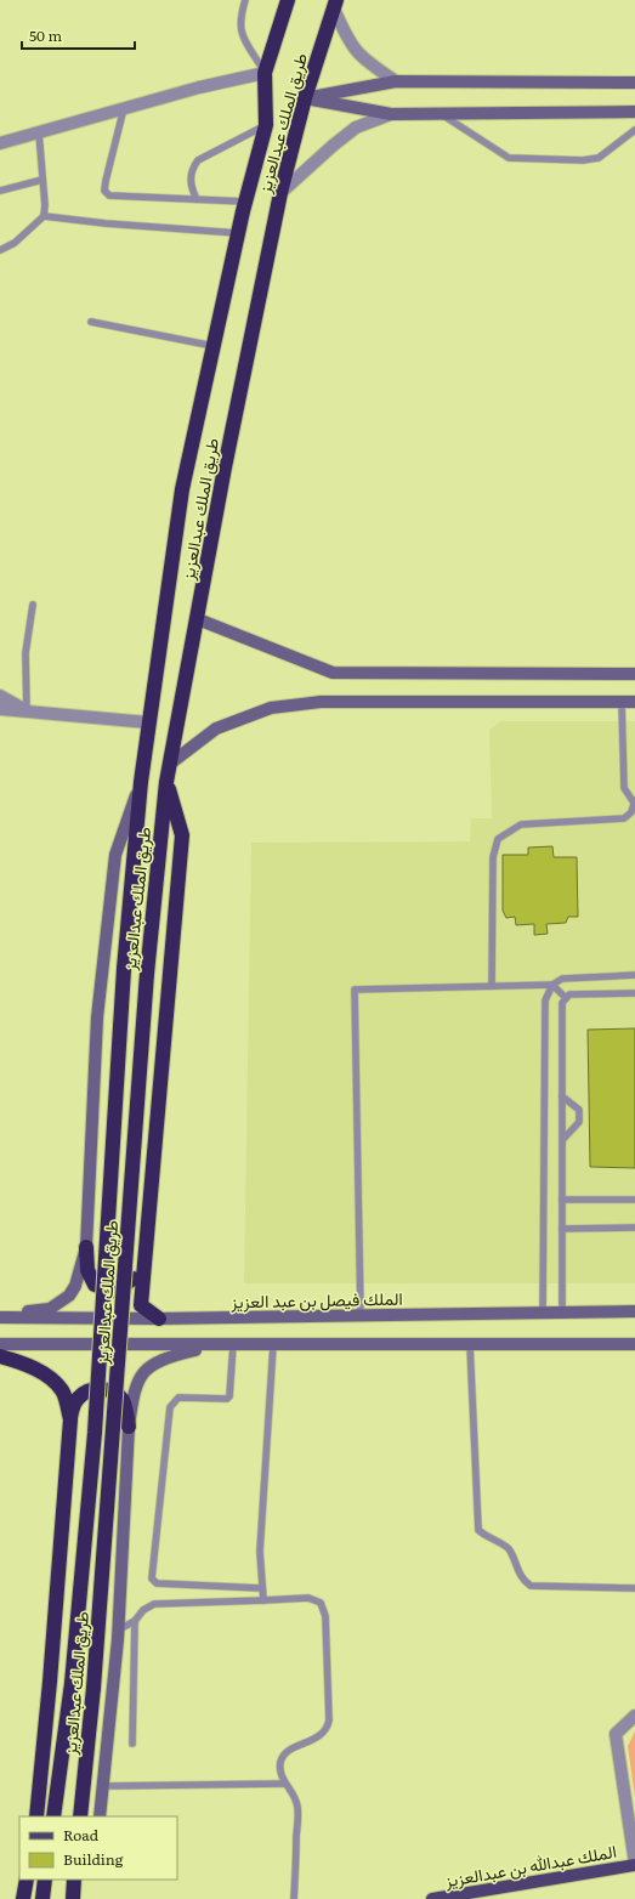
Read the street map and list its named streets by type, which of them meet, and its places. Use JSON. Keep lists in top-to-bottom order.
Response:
{
  "streets": {
    "highway": ["طريق الملك عبدالعزيز"],
    "main road": ["الملك عبدالله بن عبدالعزيز"],
    "street": ["الملك فيصل بن عبد العزيز"]
  },
  "legend": ["Road", "Building"],
  "scale_bar": "50 m"
}
